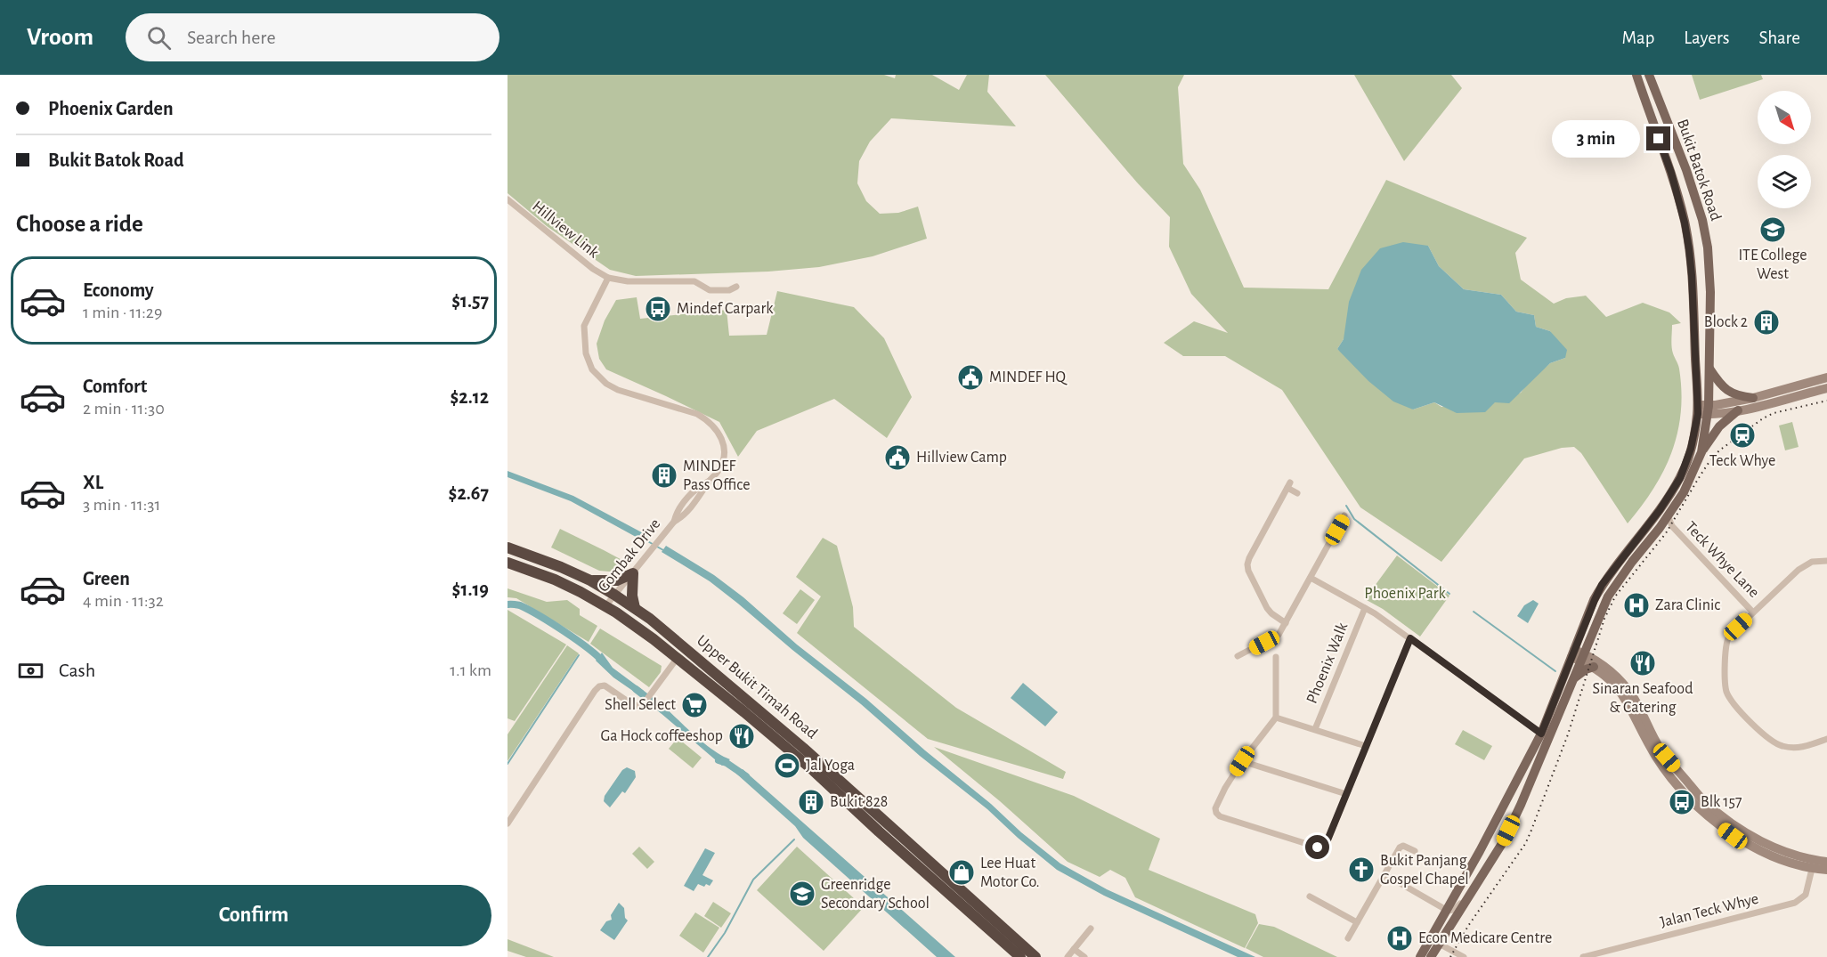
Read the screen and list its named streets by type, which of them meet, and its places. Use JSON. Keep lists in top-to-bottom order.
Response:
{
  "streets": {
    "highway": ["Upper Bukit Timah Road"],
    "main road": ["Bukit Batok Road"],
    "street": [
      "Hillview Link",
      "Gombak Drive",
      "Teck Whye Lane",
      "Phoenix Walk",
      "Jalan Teck Whye"
    ]
  },
  "crossings": [
    ["Hillview Link", "Gombak Drive"],
    ["Gombak Drive", "Upper Bukit Timah Road"]
  ],
  "parks": ["Phoenix Park"],
  "places": {
    "school or university": ["ITE College West", "Greenridge Secondary School"],
    "bus stop": ["Mindef Carpark", "Blk 157"],
    "building": ["Block 2", "MINDEF Pass Office", "Bukit 828"],
    "public building": ["MINDEF HQ", "Hillview Camp"],
    "station": ["Teck Whye"],
    "hospital": ["Zara Clinic", "Econ Medicare Centre"],
    "restaurant": ["Sinaran Seafood & Catering", "Ga Hock coffeeshop"],
    "supermarket": ["Shell Select"],
    "sports": ["Jal Yoga"],
    "church": ["Bukit Panjang Gospel Chapel"],
    "shop": ["Lee Huat Motor Co."]
  },
  "north": "bottom right",
  "page": {
    "header": "Vroom",
    "search": "Search here",
    "nav": ["Map", "Layers", "Share"],
    "banner": ["Phoenix Garden", "Bukit Batok Road"],
    "bubble": "3 min",
    "heading": "Choose a ride",
    "list": [
      {
        "name": "Economy",
        "note": "1 min · 11:29",
        "value": "$1.57"
      },
      {
        "name": "Comfort",
        "note": "2 min · 11:30",
        "value": "$2.12"
      },
      {
        "name": "XL",
        "note": "3 min · 11:31",
        "value": "$2.67"
      },
      {
        "name": "Green",
        "note": "4 min · 11:32",
        "value": "$1.19"
      }
    ],
    "pay": ["Cash", "1.1 km"],
    "buttons": "Confirm"
  }
}
